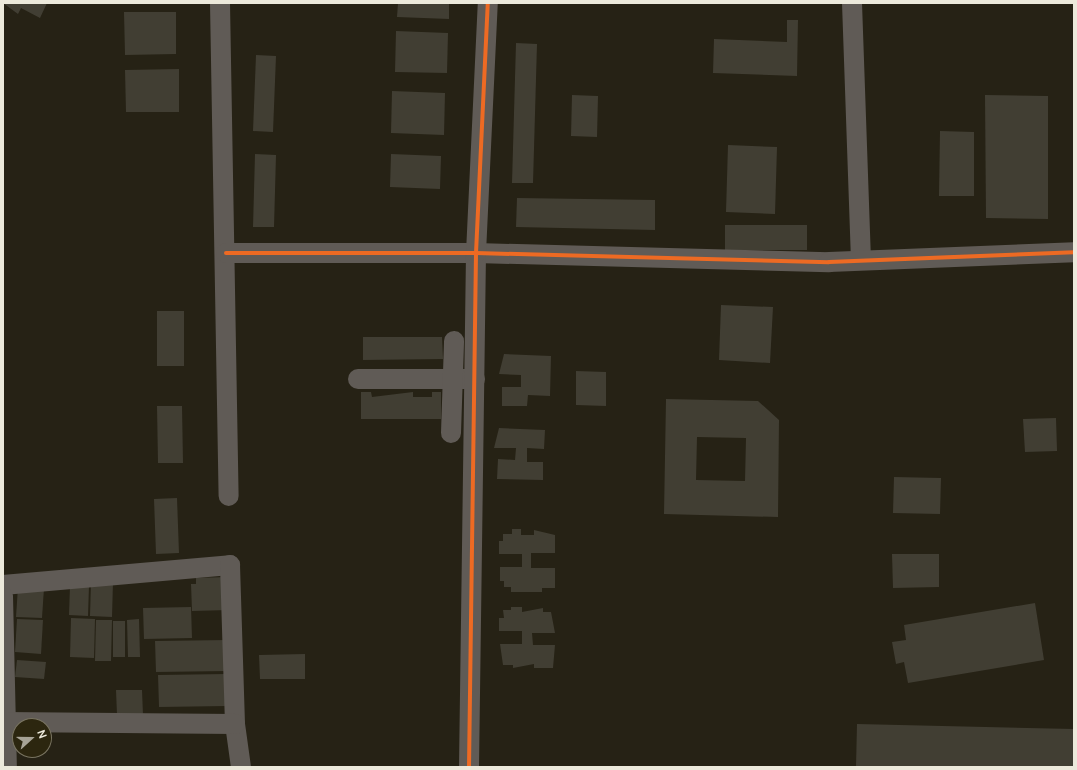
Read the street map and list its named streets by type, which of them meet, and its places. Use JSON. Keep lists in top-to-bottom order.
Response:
{
  "north": "right"
}
